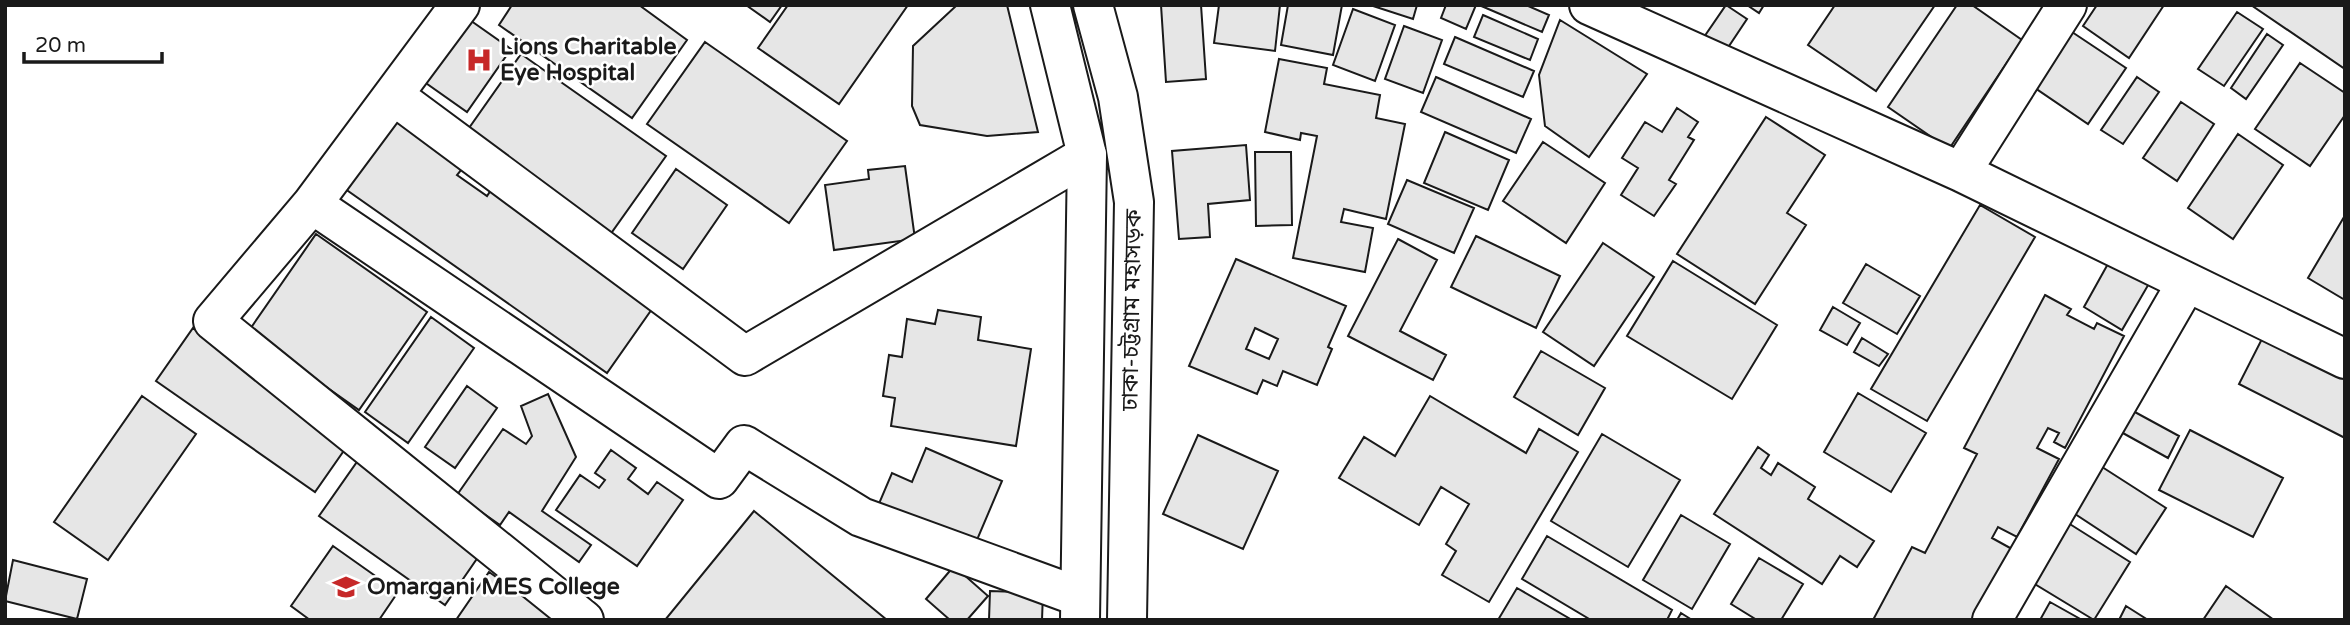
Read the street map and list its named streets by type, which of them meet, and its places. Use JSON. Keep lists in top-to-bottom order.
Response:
{
  "streets": {
    "main road": ["ঢাকা-চট্টগ্রাম মহাসড়ক"]
  },
  "places": {
    "hospital": ["Lions Charitable Eye Hospital"],
    "school or university": ["Omargani MES College"]
  },
  "scale_bar": "20 m"
}
